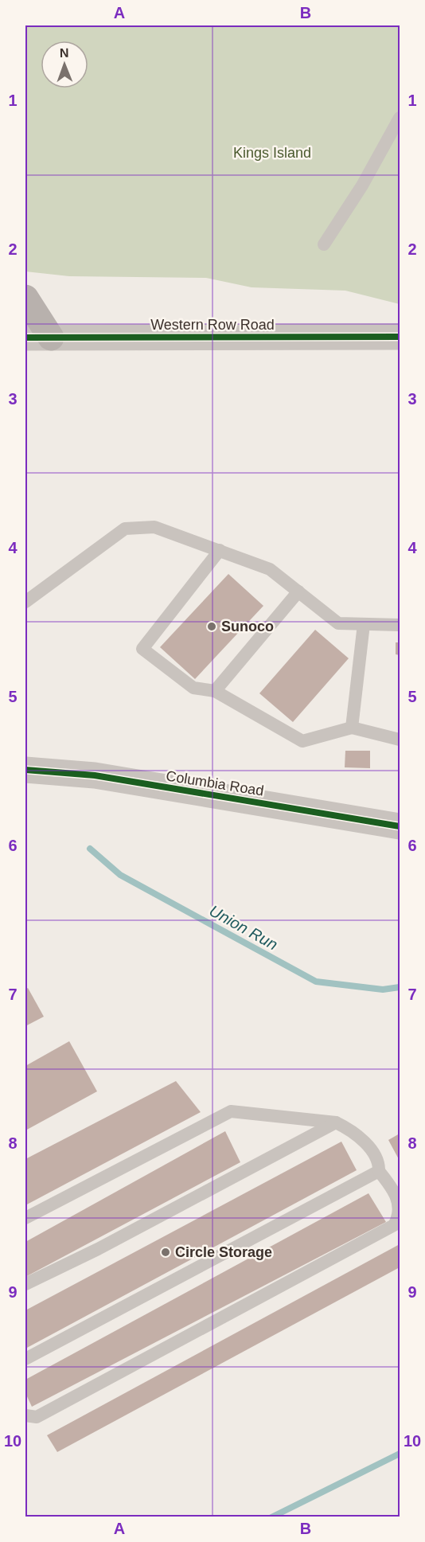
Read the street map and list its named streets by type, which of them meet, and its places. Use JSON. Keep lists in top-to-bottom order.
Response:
{
  "streets": {
    "street": ["Western Row Road", "Columbia Road"]
  },
  "water": ["Union Run"],
  "parks": ["Kings Island"],
  "places": ["Sunoco", "Circle Storage"],
  "north": "top",
  "grid": {
    "columns": ["A", "B"],
    "rows": [
      "1",
      "2",
      "3",
      "4",
      "5",
      "6",
      "7",
      "8",
      "9",
      "10"
    ]
  }
}
